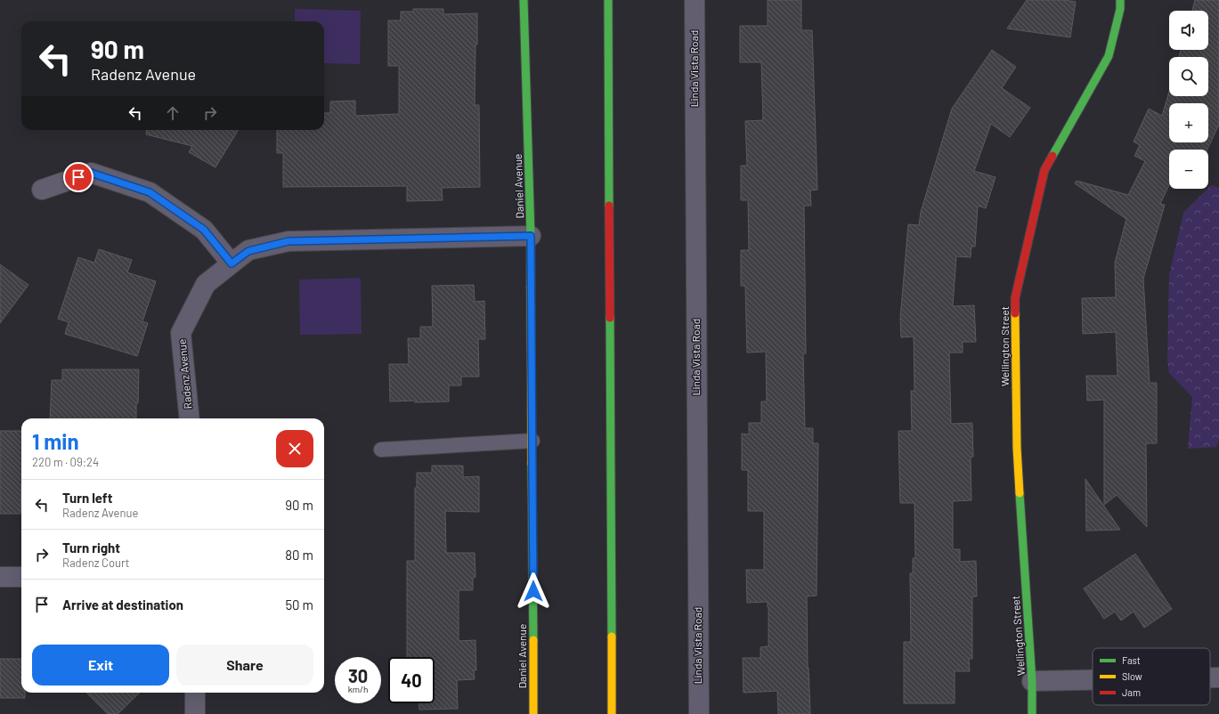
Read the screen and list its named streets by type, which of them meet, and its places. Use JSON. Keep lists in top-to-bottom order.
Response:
{
  "streets": {
    "street": [
      "Linda Vista Road",
      "Daniel Avenue",
      "Wellington Street",
      "Radenz Avenue"
    ]
  },
  "crossings": [
    ["Daniel Avenue", "Radenz Avenue"]
  ],
  "legend": ["Fast", "Slow", "Jam"],
  "page": {
    "map_buttons": ["+", "−"],
    "turn": ["90 m", "Radenz Avenue"],
    "heading": ["1 min", "220 m · 09:24"],
    "list": [
      {
        "name": "Turn left",
        "note": "Radenz Avenue",
        "value": "90 m"
      },
      {
        "name": "Turn right",
        "note": "Radenz Court",
        "value": "80 m"
      },
      {
        "name": "Arrive at destination",
        "value": "50 m"
      }
    ],
    "buttons": ["Exit", "Share"],
    "speed": "30 km/h",
    "limit": "40"
  }
}
